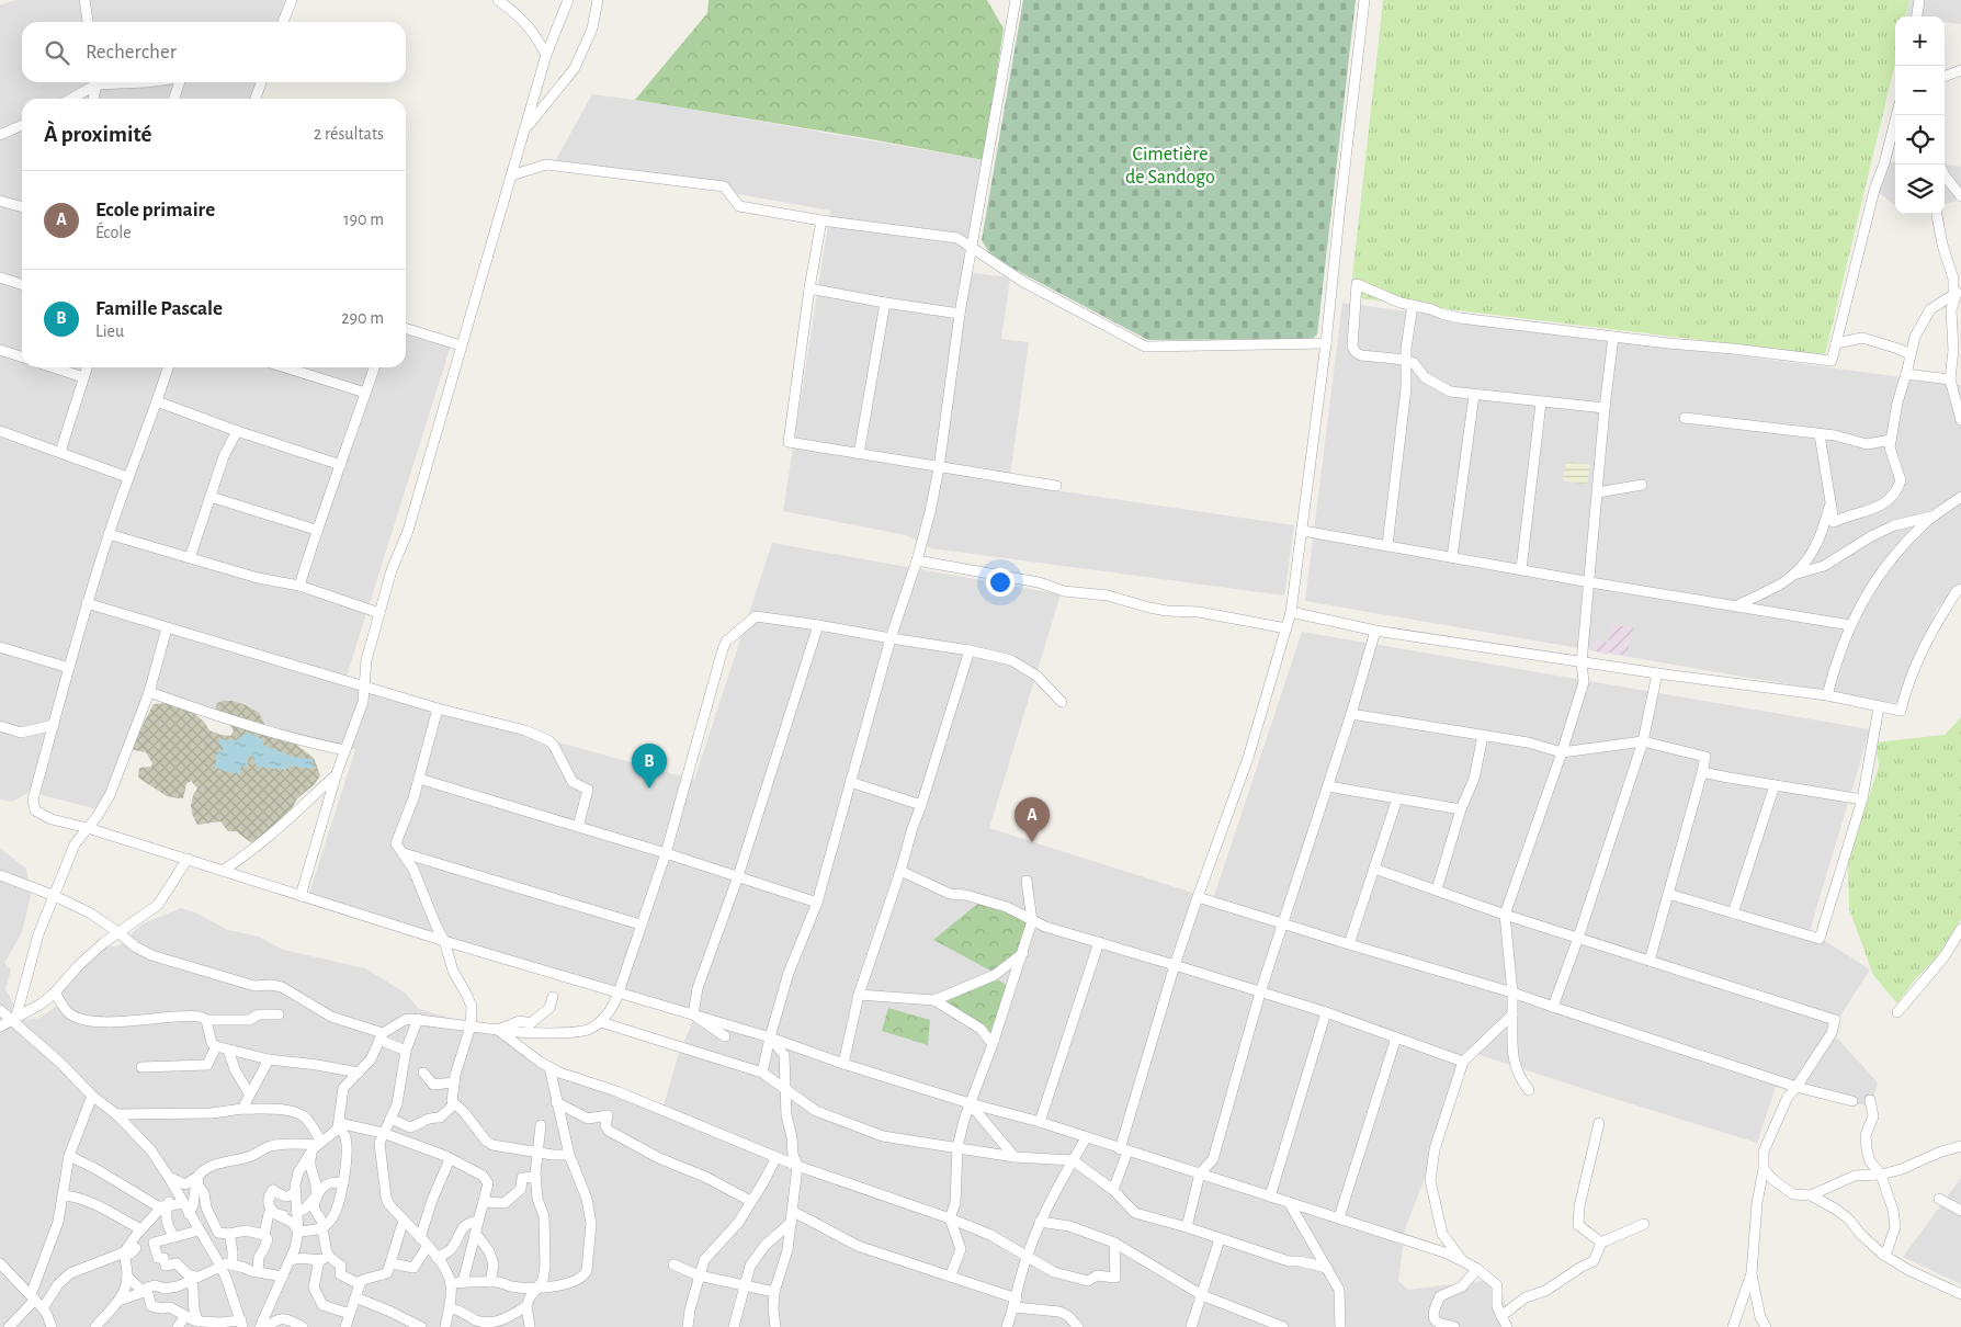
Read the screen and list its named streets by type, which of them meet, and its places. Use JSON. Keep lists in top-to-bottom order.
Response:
{
  "parks": ["Cimetière de Sandogo"],
  "page": {
    "map_buttons": ["+", "−"],
    "search": "Rechercher",
    "heading": ["À proximité", "2 résultats"],
    "list": [
      {
        "mark": "A",
        "name": "Ecole primaire",
        "note": "École",
        "value": "190 m"
      },
      {
        "mark": "B",
        "name": "Famille Pascale",
        "note": "Lieu",
        "value": "290 m"
      }
    ],
    "pins": ["B", "A"]
  }
}
